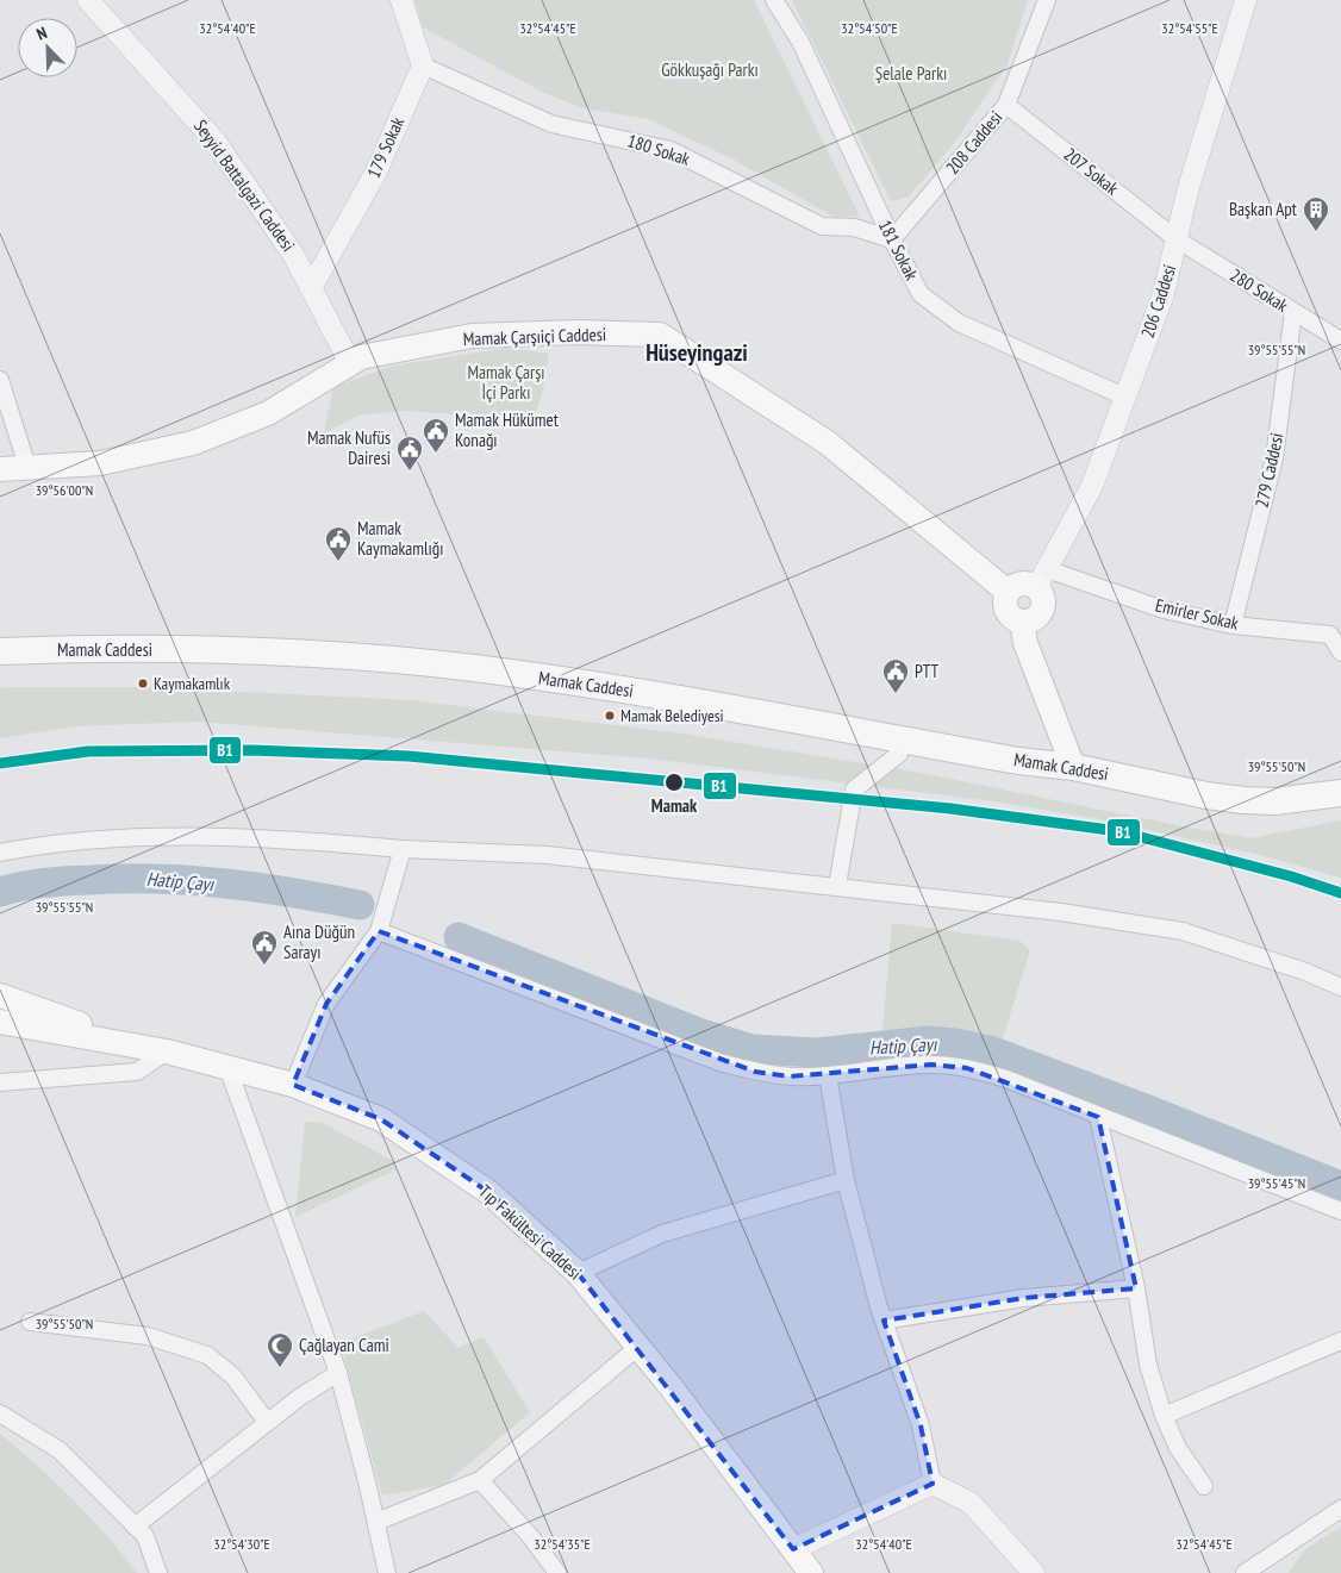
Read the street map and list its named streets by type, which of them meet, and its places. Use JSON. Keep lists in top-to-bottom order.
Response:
{
  "streets": {
    "main road": ["Mamak Çarşıiçi Caddesi", "Mamak Caddesi", "Tıp Fakültesi Caddesi"],
    "street": [
      "208 Caddesi",
      "179 Sokak",
      "180 Sokak",
      "207 Sokak",
      "Seyyid Battalgazi Caddesi",
      "181 Sokak",
      "280 Sokak",
      "206 Caddesi",
      "279 Caddesi",
      "Emirler Sokak"
    ]
  },
  "crossings": [
    ["208 Caddesi", "180 Sokak"],
    ["208 Caddesi", "207 Sokak"],
    ["208 Caddesi", "181 Sokak"],
    ["179 Sokak", "180 Sokak"],
    ["179 Sokak", "Seyyid Battalgazi Caddesi"],
    ["180 Sokak", "181 Sokak"],
    ["207 Sokak", "280 Sokak"],
    ["207 Sokak", "206 Caddesi"],
    ["Seyyid Battalgazi Caddesi", "Mamak Çarşıiçi Caddesi"],
    ["181 Sokak", "206 Caddesi"],
    ["280 Sokak", "206 Caddesi"],
    ["280 Sokak", "279 Caddesi"],
    ["206 Caddesi", "Mamak Çarşıiçi Caddesi"],
    ["206 Caddesi", "Emirler Sokak"],
    ["Mamak Çarşıiçi Caddesi", "Emirler Sokak"],
    ["279 Caddesi", "Emirler Sokak"]
  ],
  "districts": ["Hüseyingazi"],
  "water": ["Hatip Çayı"],
  "parks": ["Gökkuşağı Parkı", "Şelale Parkı", "Mamak Çarşı İçi Parkı"],
  "places": {
    "building": ["Başkan Apt"],
    "public building": [
      "Mamak Hükümet Konağı",
      "Mamak Nufüs Dairesi",
      "Mamak Kaymakamlığı",
      "PTT",
      "Aına Düğün Sarayı"
    ],
    "other": ["Kaymakamlık", "Mamak Belediyesi", "Mamak"],
    "mosque": ["Çağlayan Cami"]
  },
  "lines": ["transit line B1"],
  "north": "top left",
  "coordinates": [
    "32°54'40\"E",
    "32°54'45\"E",
    "32°54'50\"E",
    "32°54'55\"E",
    "39°55'55\"N",
    "39°56'00\"N",
    "39°55'50\"N",
    "39°55'45\"N",
    "32°54'30\"E",
    "32°54'35\"E"
  ]
}
